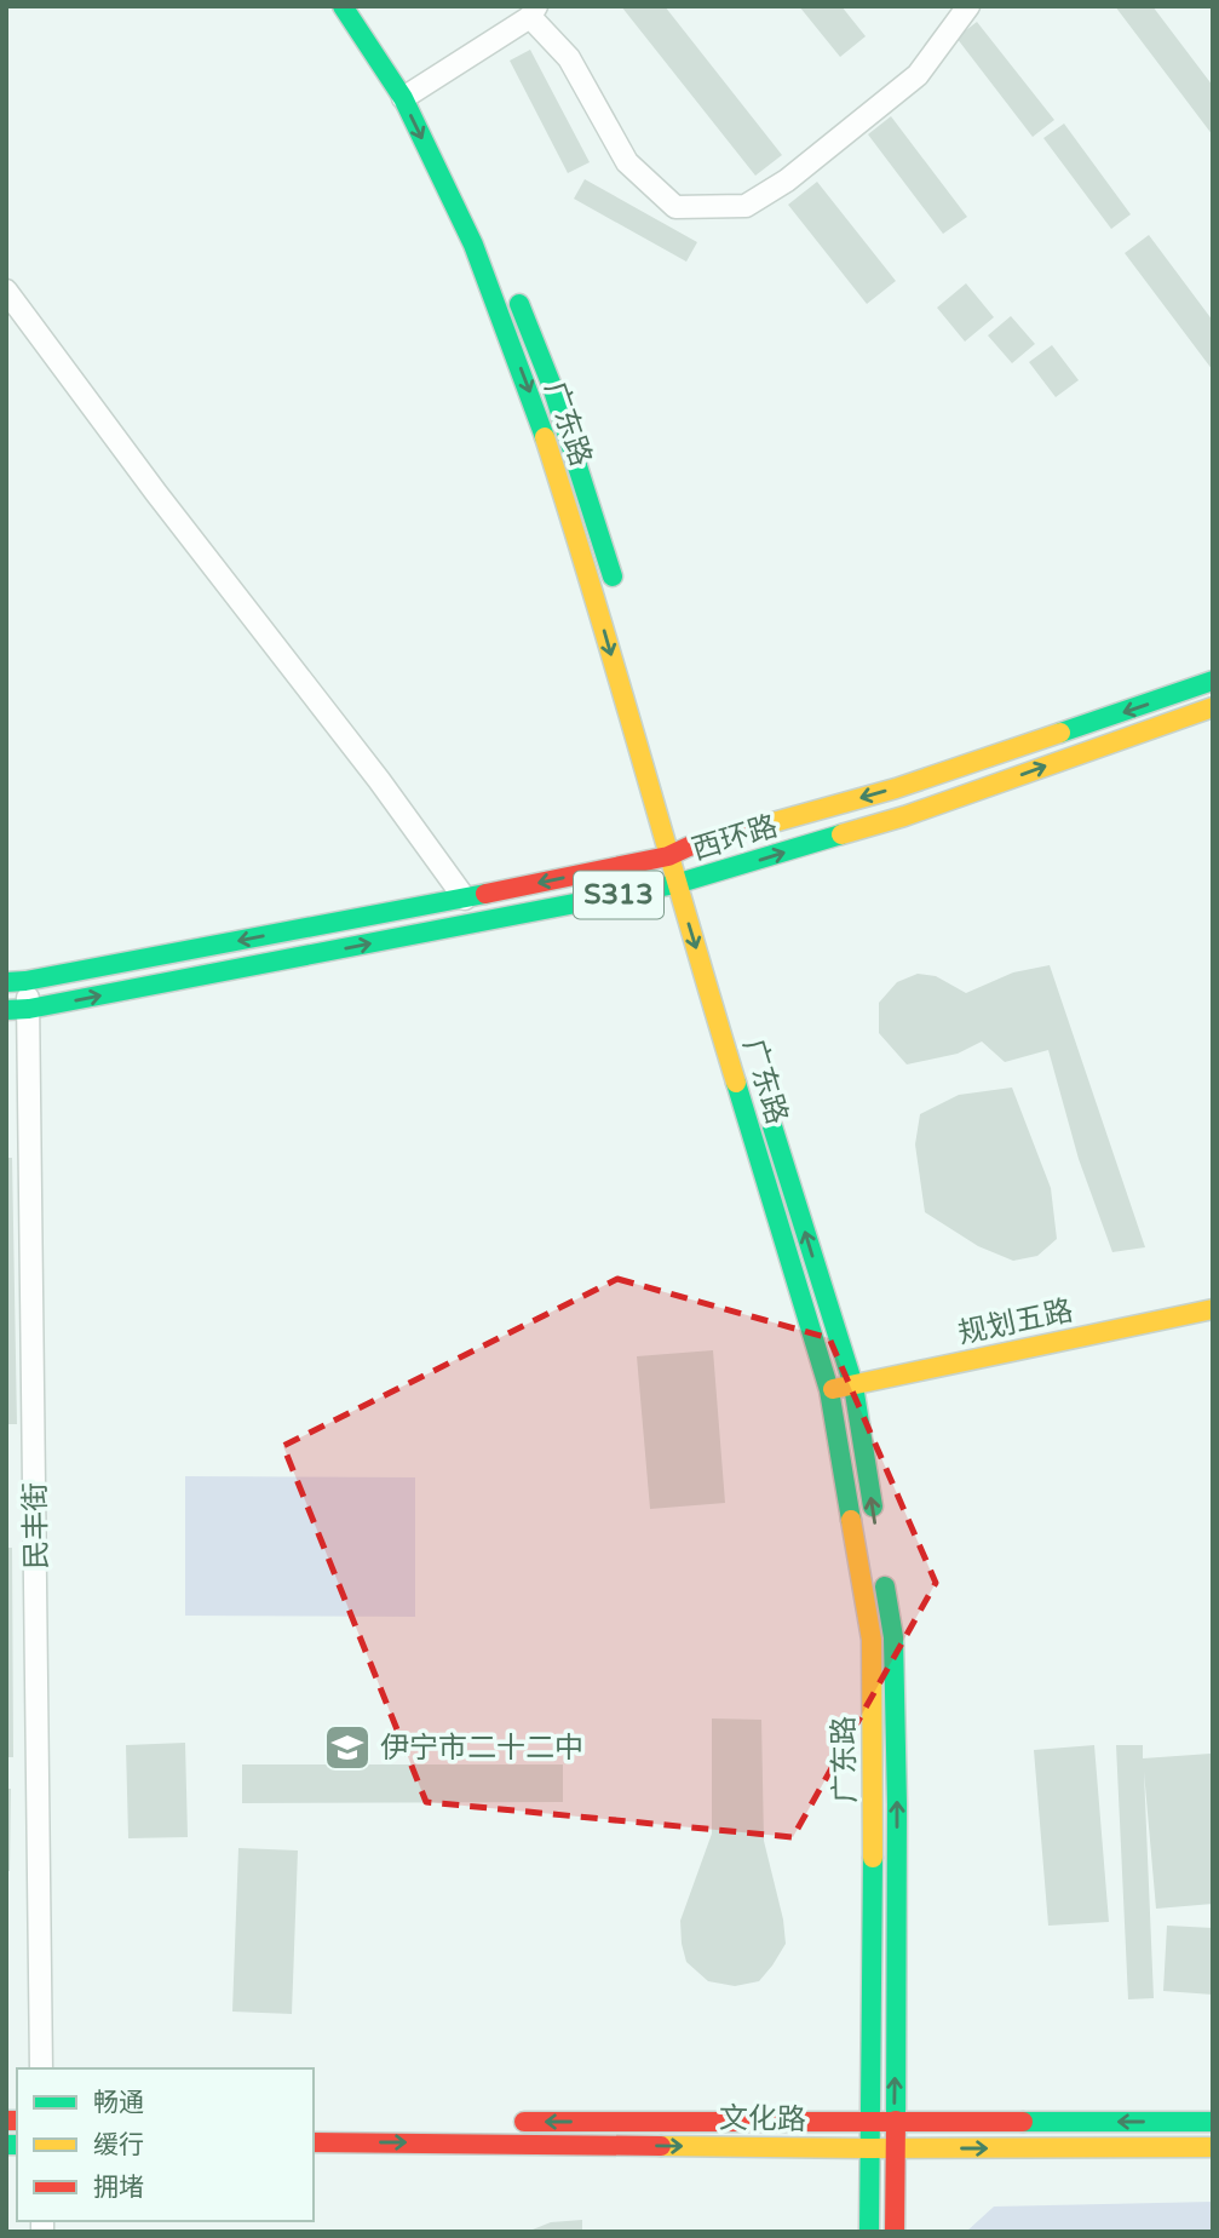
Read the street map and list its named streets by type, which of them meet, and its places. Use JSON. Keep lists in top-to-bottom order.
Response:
{
  "streets": {
    "street": [
      "广东路",
      "西环路",
      "S313",
      "规划五路",
      "民丰街",
      "文化路"
    ]
  },
  "crossings": [
    ["广东路", "西环路"],
    ["广东路", "规划五路"],
    ["广东路", "文化路"],
    ["西环路", "民丰街"]
  ],
  "places": {
    "school or university": ["伊宁市二十二中"]
  },
  "legend": ["畅通", "缓行", "拥堵"]
}
